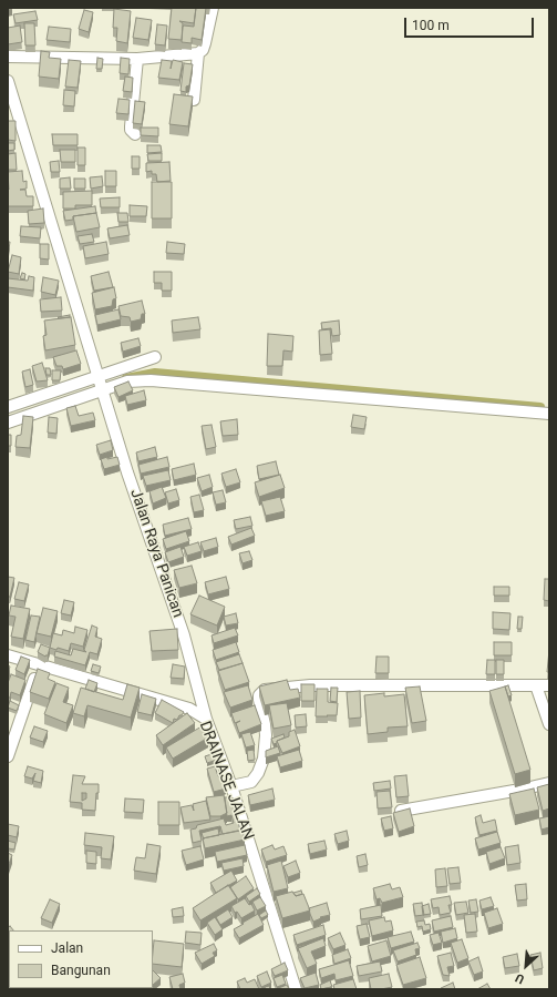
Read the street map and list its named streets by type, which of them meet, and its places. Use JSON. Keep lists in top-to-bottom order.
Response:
{
  "streets": {
    "street": ["Jalan Raya Panican", "DRAINASE JALAN"]
  },
  "crossings": [
    ["Jalan Raya Panican", "DRAINASE JALAN"]
  ],
  "legend": ["Jalan", "Bangunan"],
  "scale_bar": "100 m",
  "north": "bottom left"
}
